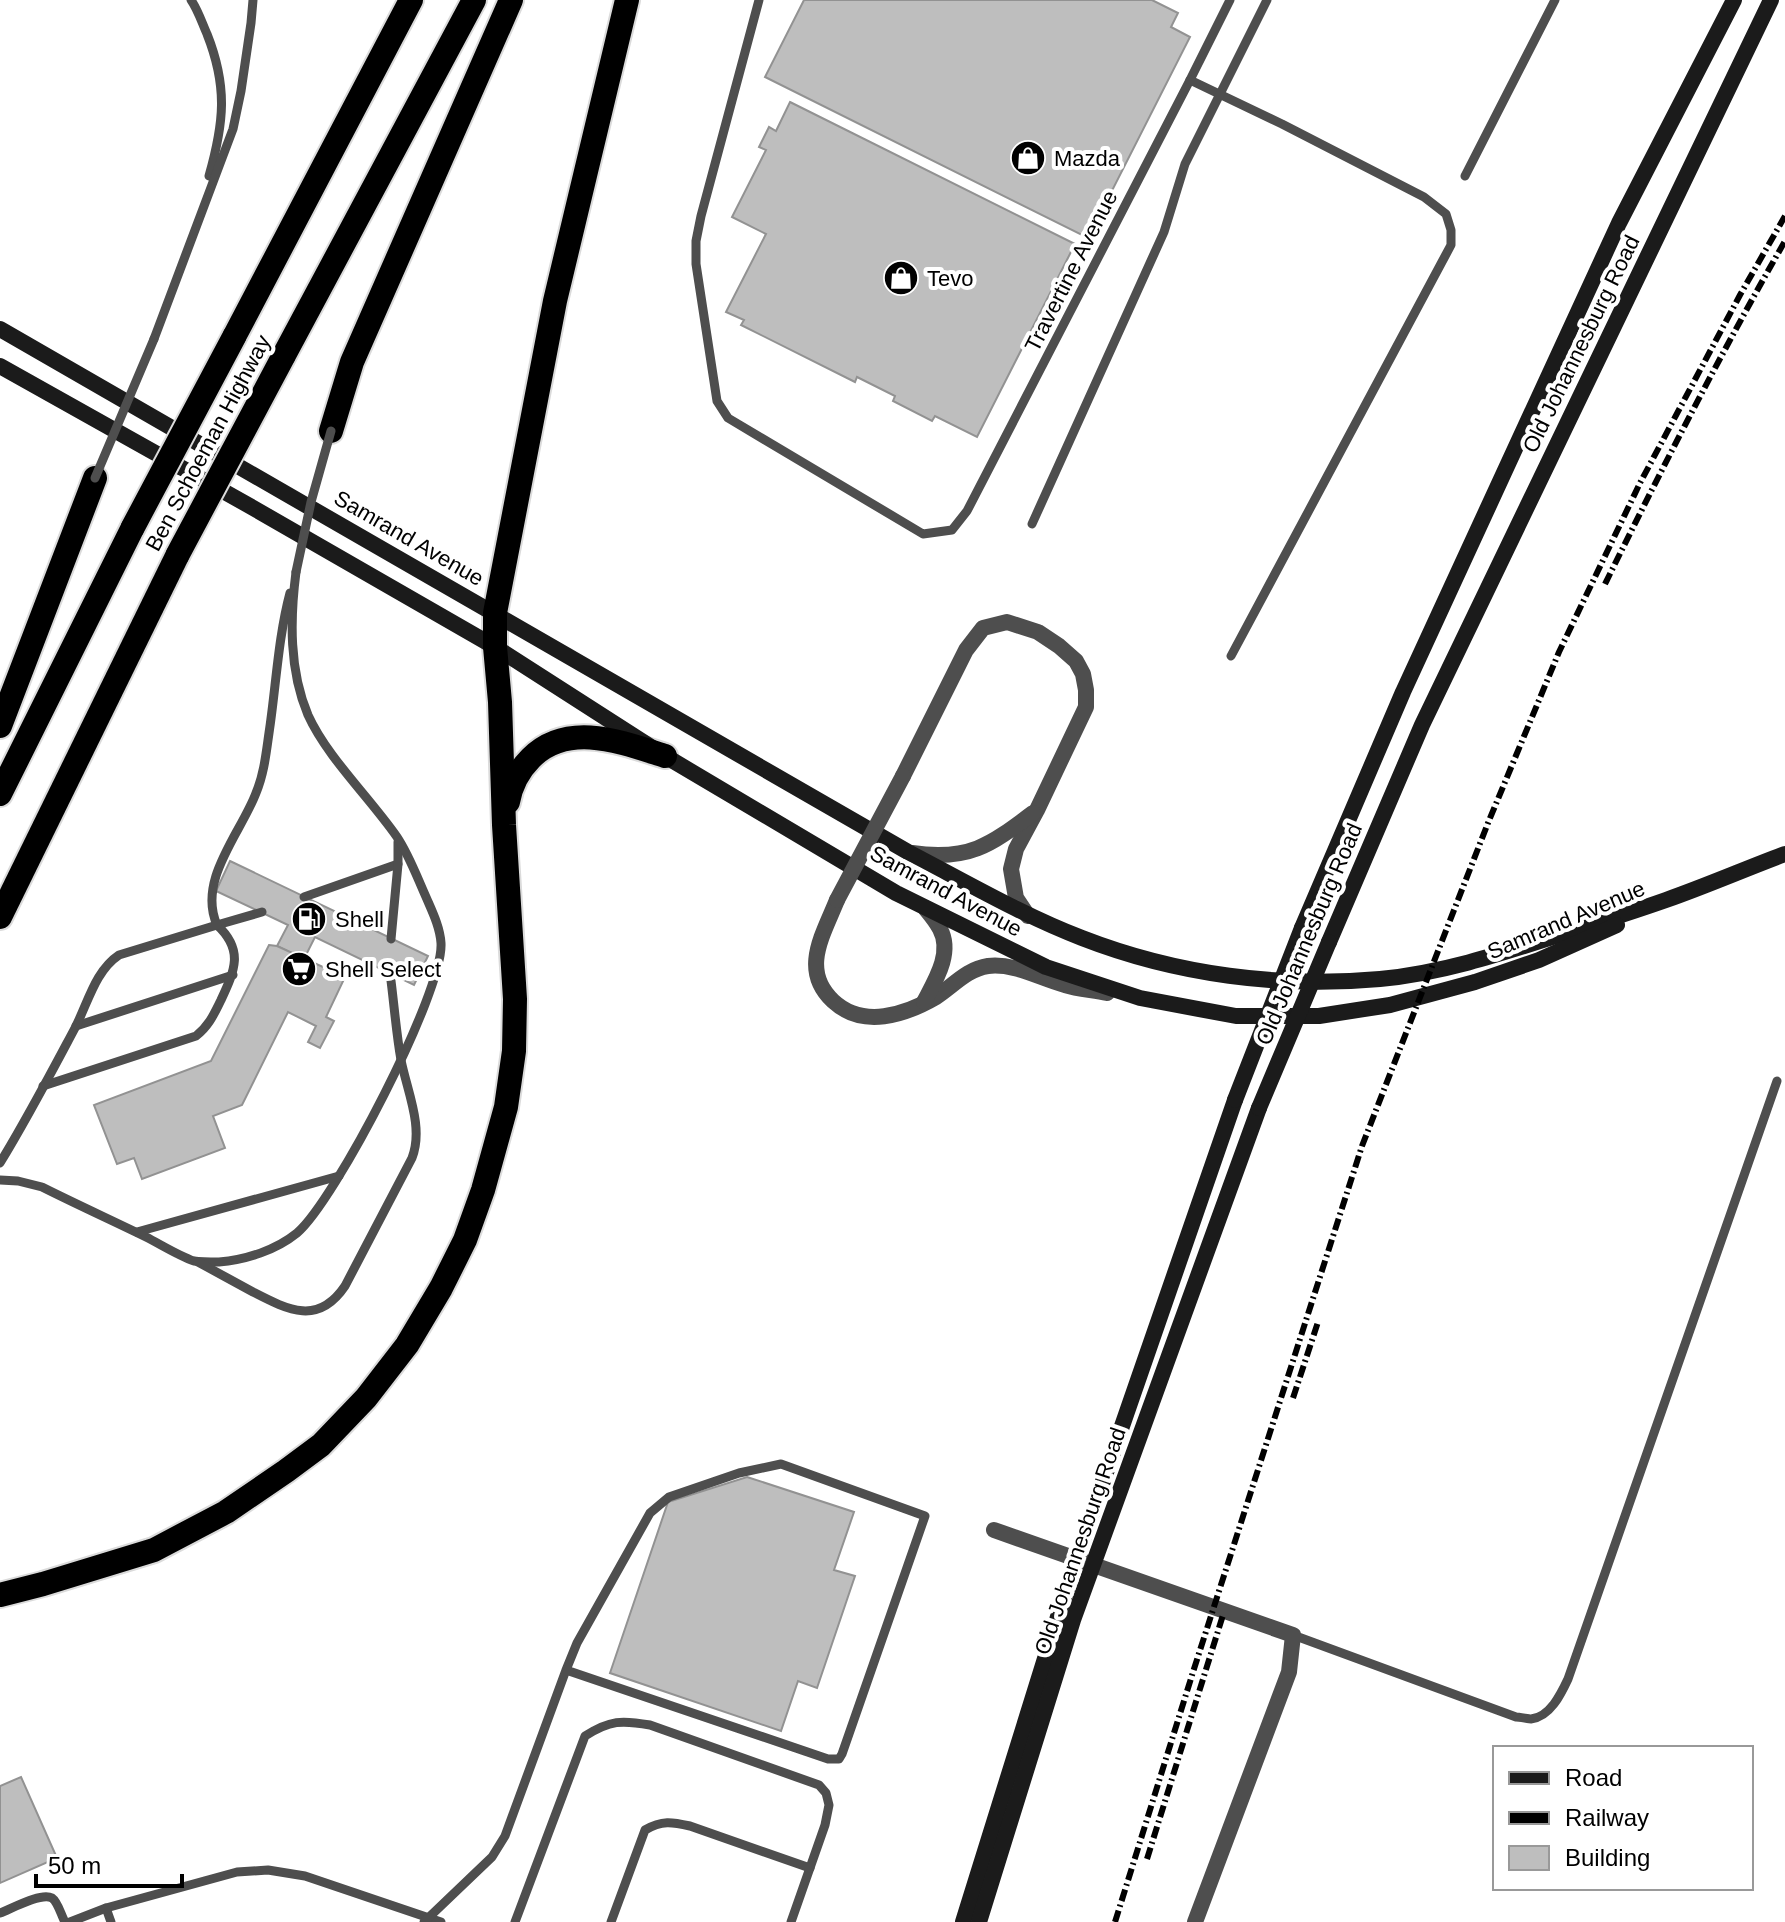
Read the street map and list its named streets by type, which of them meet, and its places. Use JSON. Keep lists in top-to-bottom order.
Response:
{
  "streets": {
    "highway": ["Ben Schoeman Highway"],
    "main road": ["Old Johannesburg Road", "Samrand Avenue"],
    "lane": ["Travertine Avenue"]
  },
  "places": {
    "shop": ["Mazda", "Tevo"],
    "fuel station": ["Shell"],
    "supermarket": ["Shell Select"]
  },
  "legend": ["Road", "Railway", "Building"],
  "scale_bar": "50 m"
}
